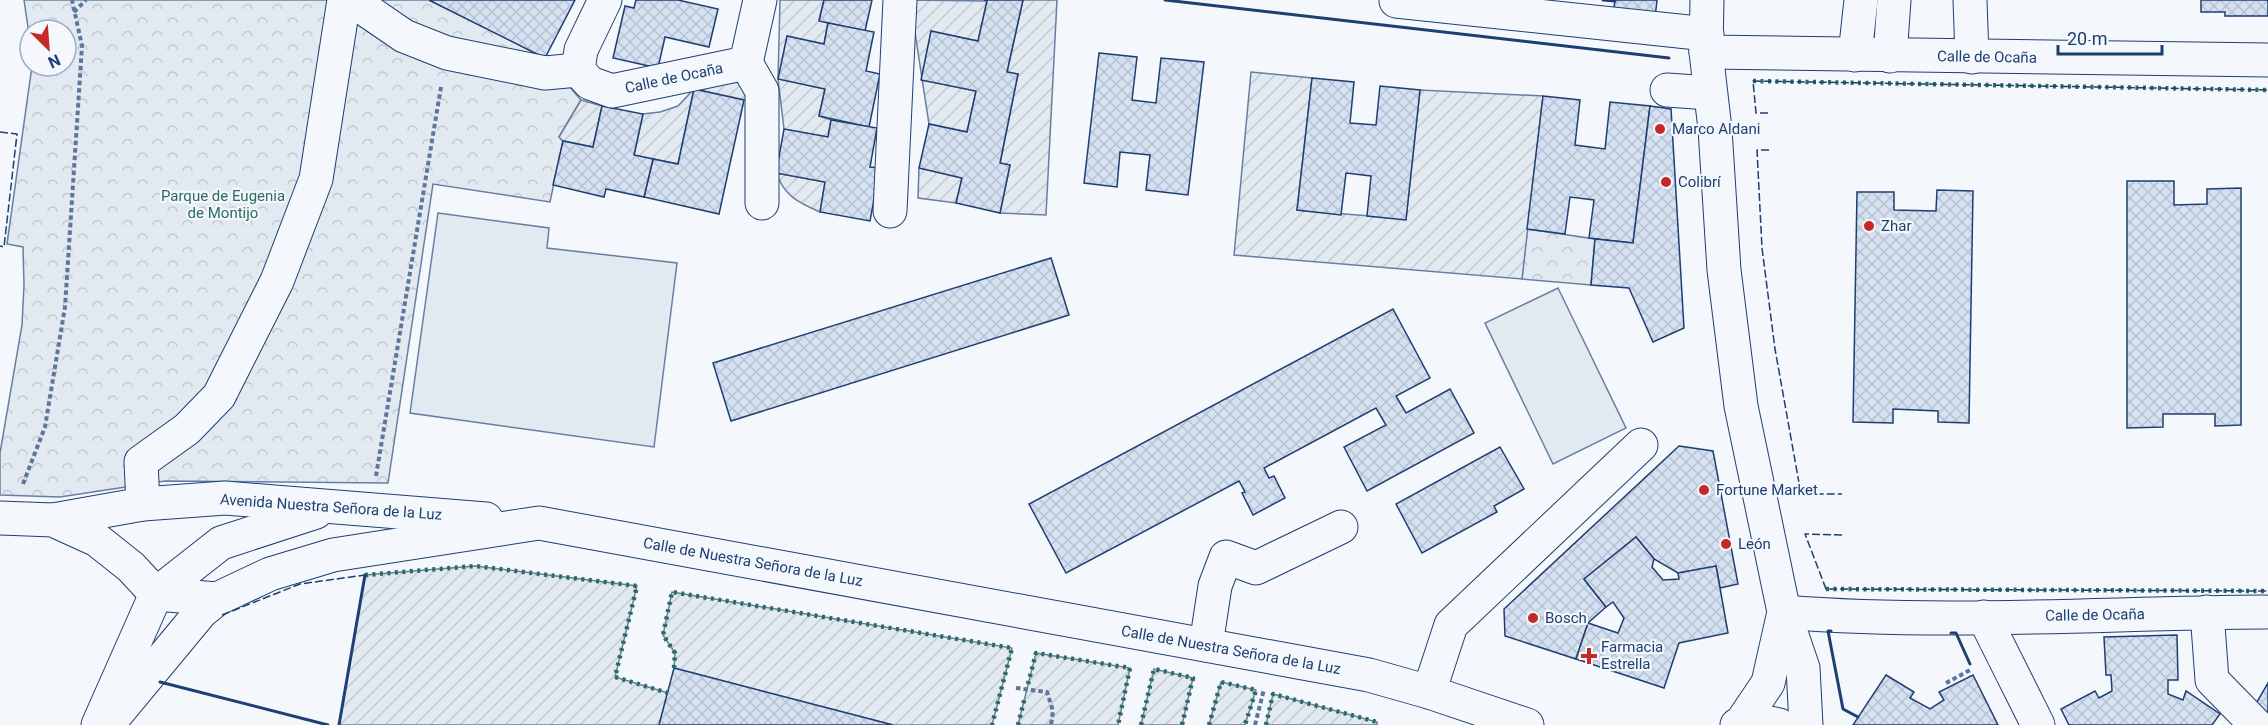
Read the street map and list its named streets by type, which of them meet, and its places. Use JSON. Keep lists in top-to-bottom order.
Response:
{
  "streets": {
    "street": ["Calle de Ocaña", "Avenida Nuestra Señora de la Luz", "Calle de Nuestra Señora de la Luz"]
  },
  "crossings": [
    ["Avenida Nuestra Señora de la Luz", "Calle de Nuestra Señora de la Luz"]
  ],
  "parks": ["Parque de Eugenia de Montijo"],
  "places": {
    "other": [
      "Marco Aldani",
      "Colibrí",
      "Zhar",
      "Fortune Market",
      "León",
      "Bosch"
    ],
    "health": ["Farmacia Estrella"]
  },
  "scale_bar": "20 m",
  "north": "bottom right"
}
